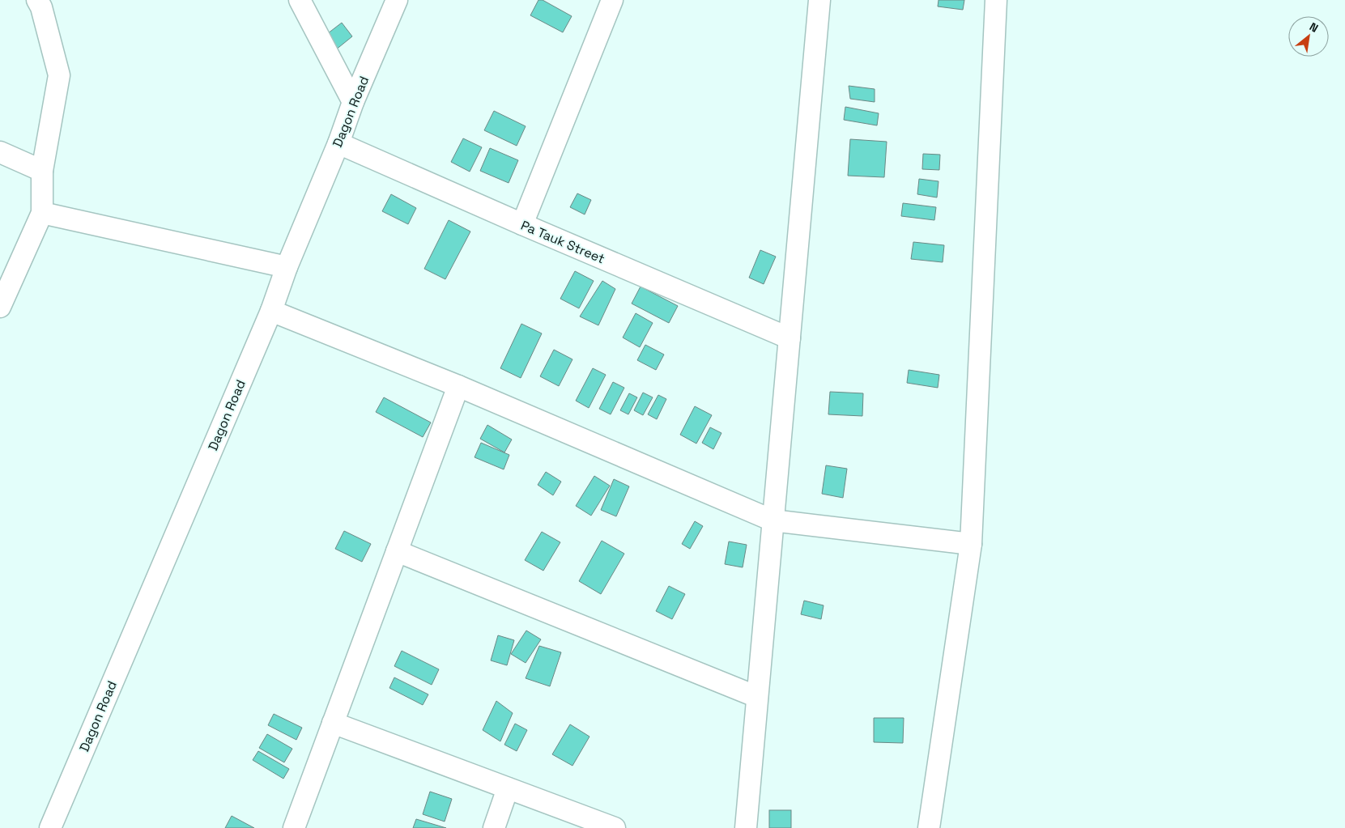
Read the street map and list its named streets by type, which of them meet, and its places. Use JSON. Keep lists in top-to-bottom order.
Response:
{
  "streets": {
    "street": ["Dagon Road", "Pa Tauk Street"]
  },
  "crossings": [
    ["Dagon Road", "Pa Tauk Street"]
  ],
  "north": "top right"
}
